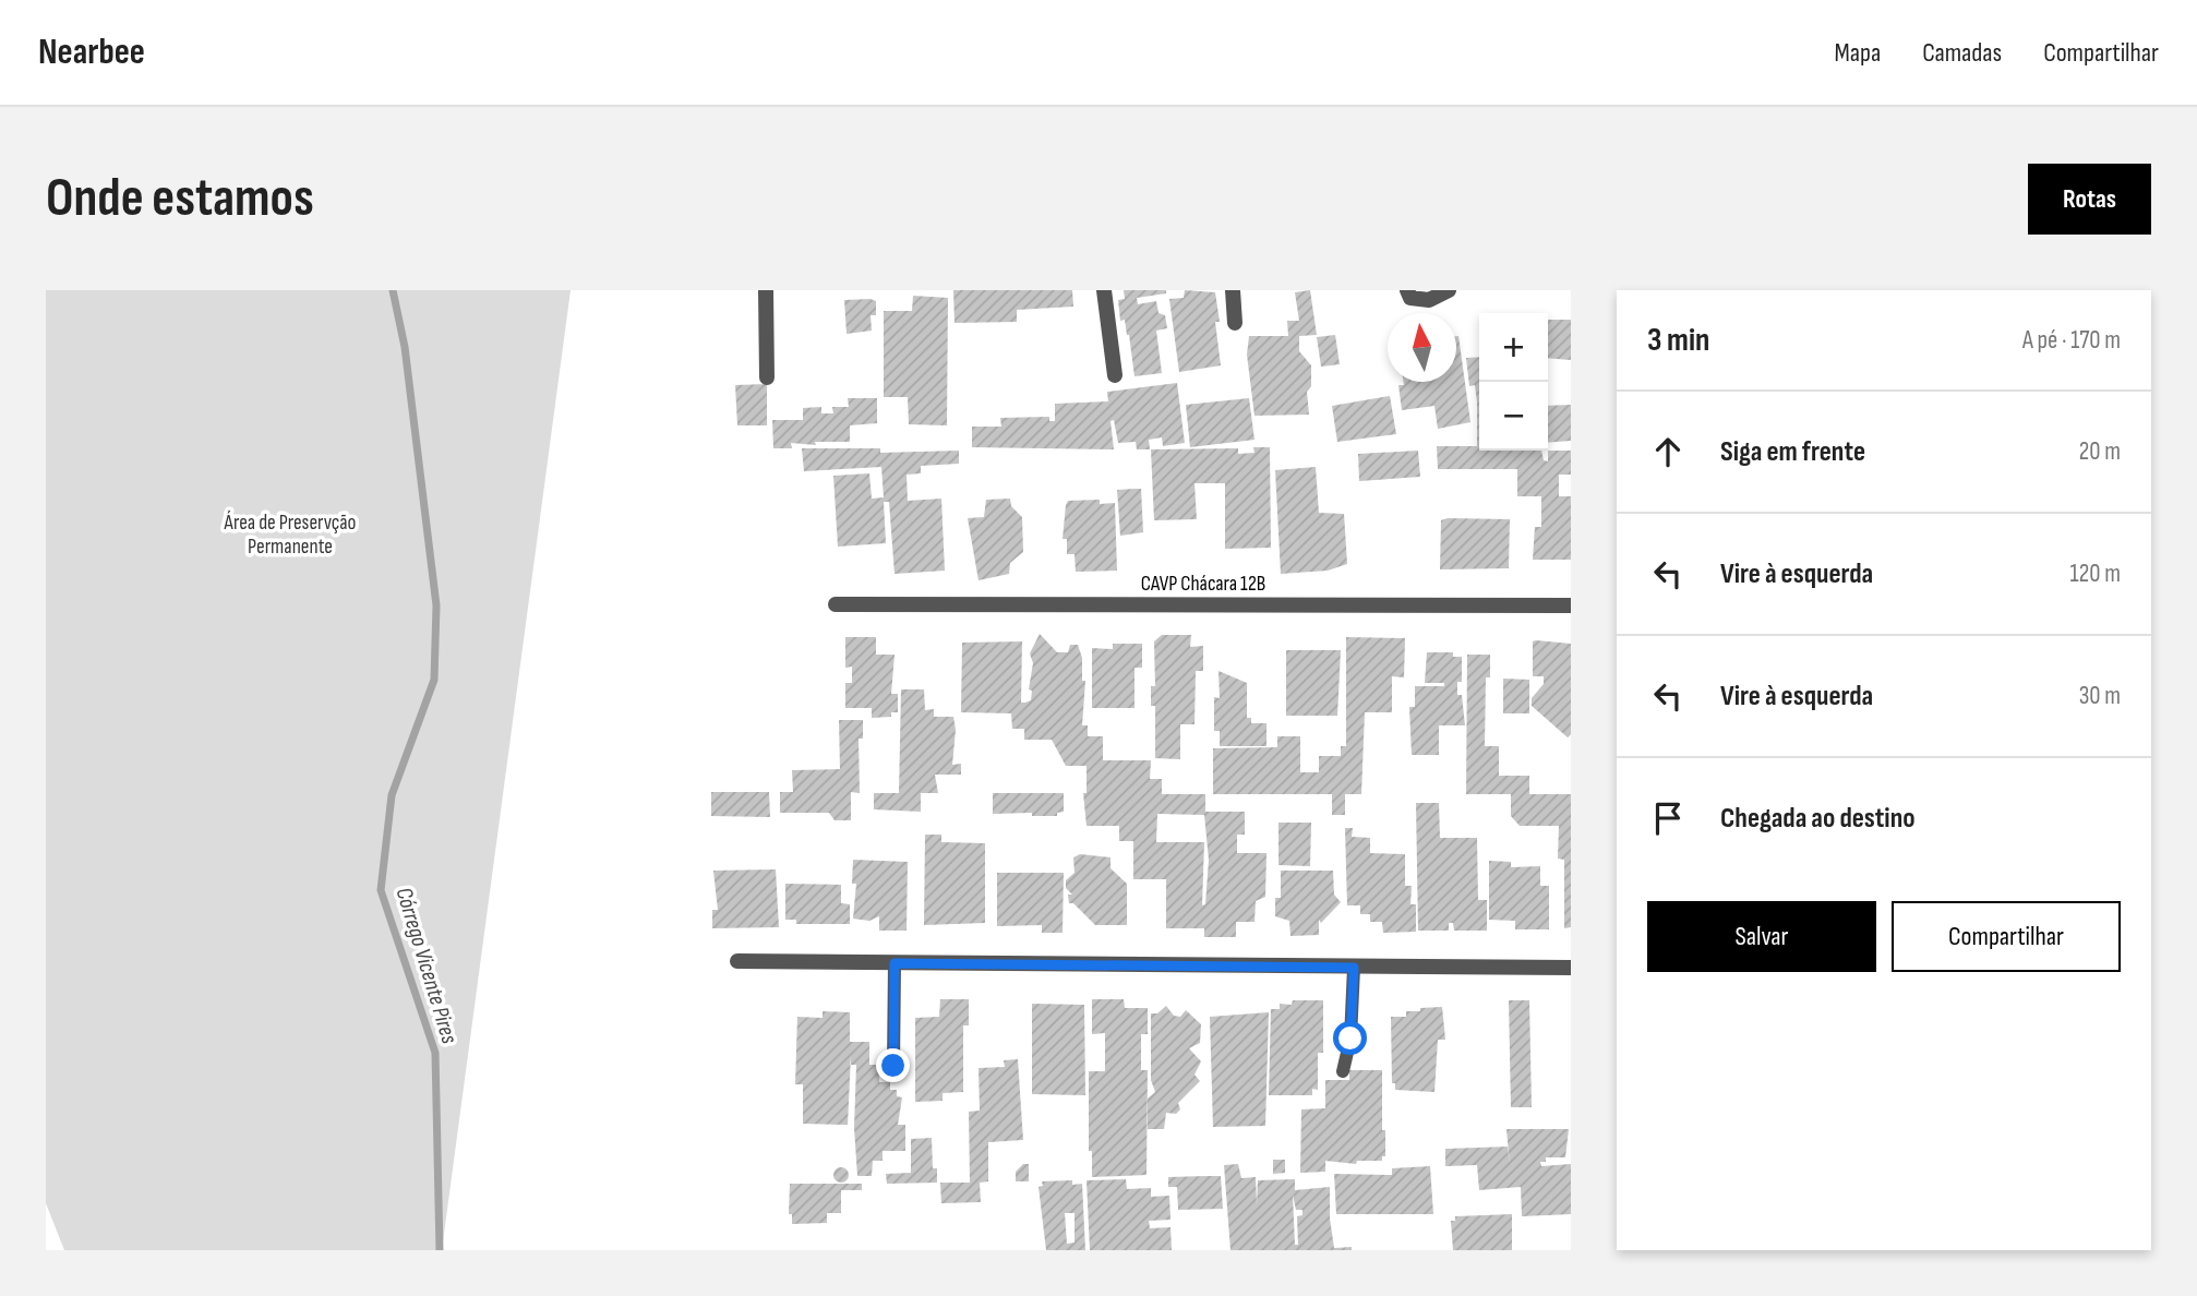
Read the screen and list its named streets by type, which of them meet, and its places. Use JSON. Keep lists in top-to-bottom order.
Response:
{
  "streets": {
    "street": ["CAVP Chácara 12B"]
  },
  "water": ["Córrego Vicente Pires"],
  "parks": ["Área de Preservção Permanente"],
  "north": "top",
  "page": {
    "header": "Nearbee",
    "nav": ["Mapa", "Camadas", "Compartilhar"],
    "buttons": [
      "Rotas",
      ["Salvar", "Compartilhar"]
    ],
    "title": "Onde estamos",
    "heading": ["3 min", "A pé · 170 m"],
    "map_buttons": ["+", "−"],
    "list": [
      ["Siga em frente", "20 m"],
      ["Vire à esquerda", "120 m"],
      ["Vire à esquerda", "30 m"],
      "Chegada ao destino"
    ]
  }
}
